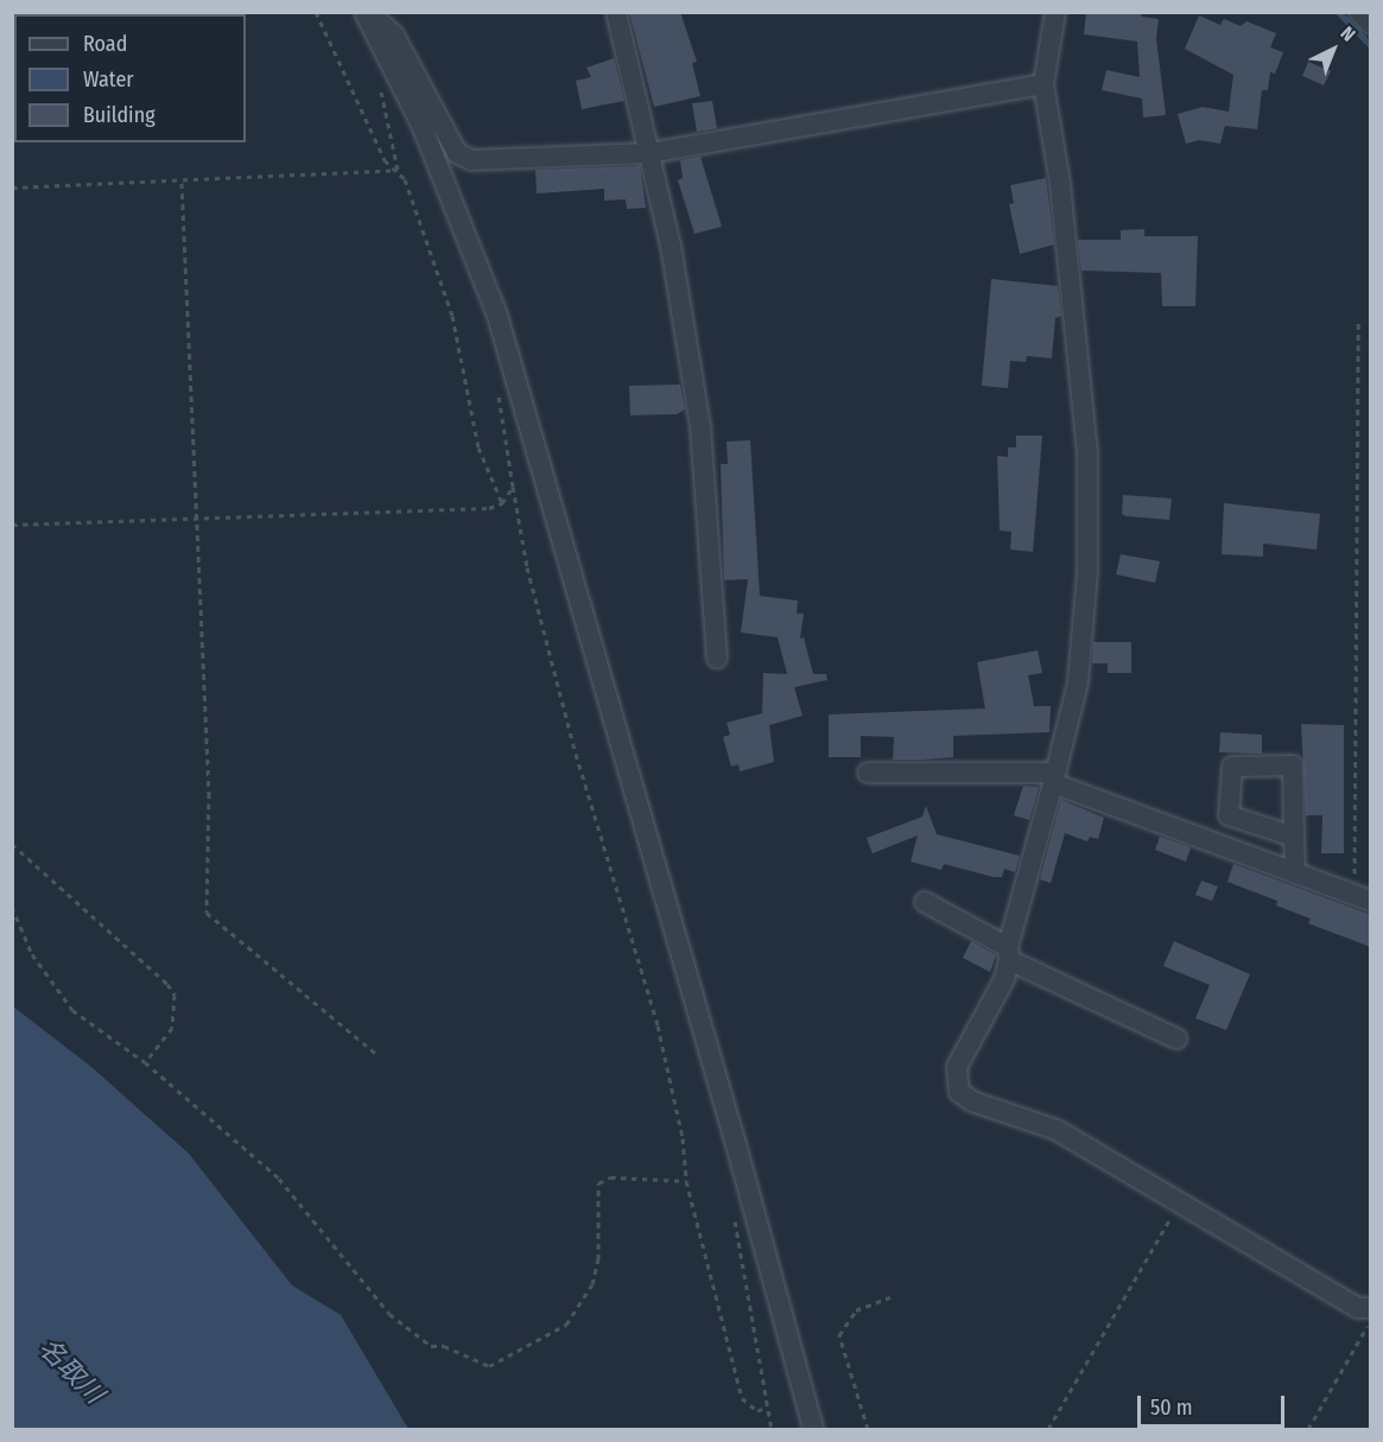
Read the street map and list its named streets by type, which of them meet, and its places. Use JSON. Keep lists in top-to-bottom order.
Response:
{
  "water": ["名取川"],
  "legend": ["Road", "Water", "Building"],
  "scale_bar": "50 m",
  "north": "top right"
}
